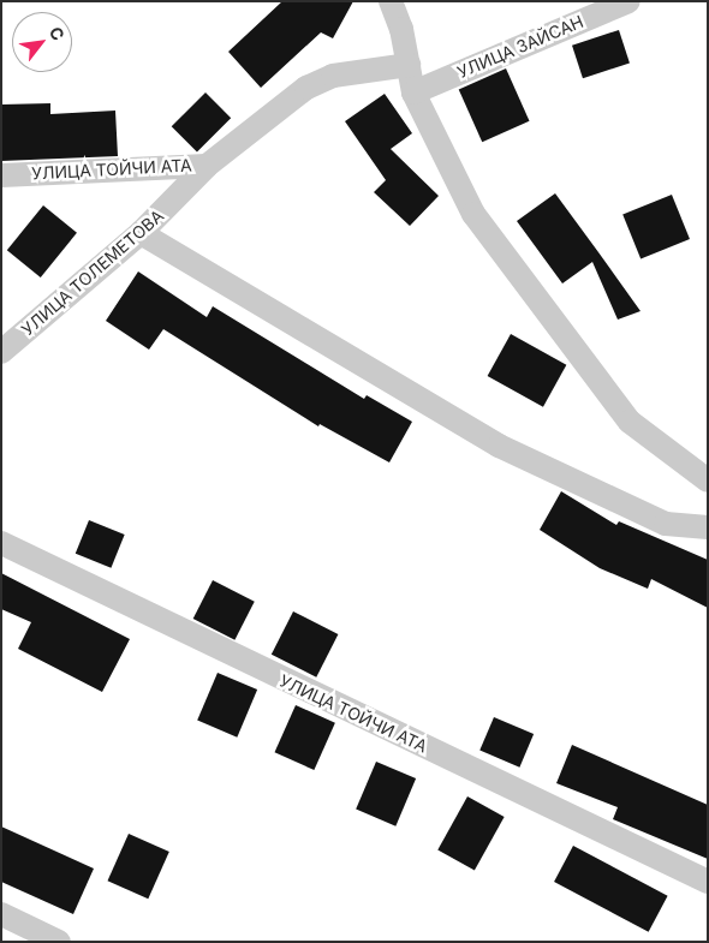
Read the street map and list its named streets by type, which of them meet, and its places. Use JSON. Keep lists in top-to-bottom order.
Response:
{
  "streets": {
    "street": ["УЛИЦА ЗАЙСАН", "УЛИЦА ТОЙЧИ АТА", "УЛИЦА ТОЛЕМЕТОВА"]
  },
  "crossings": [
    ["УЛИЦА ТОЙЧИ АТА", "УЛИЦА ТОЛЕМЕТОВА"]
  ],
  "north": "top right"
}
